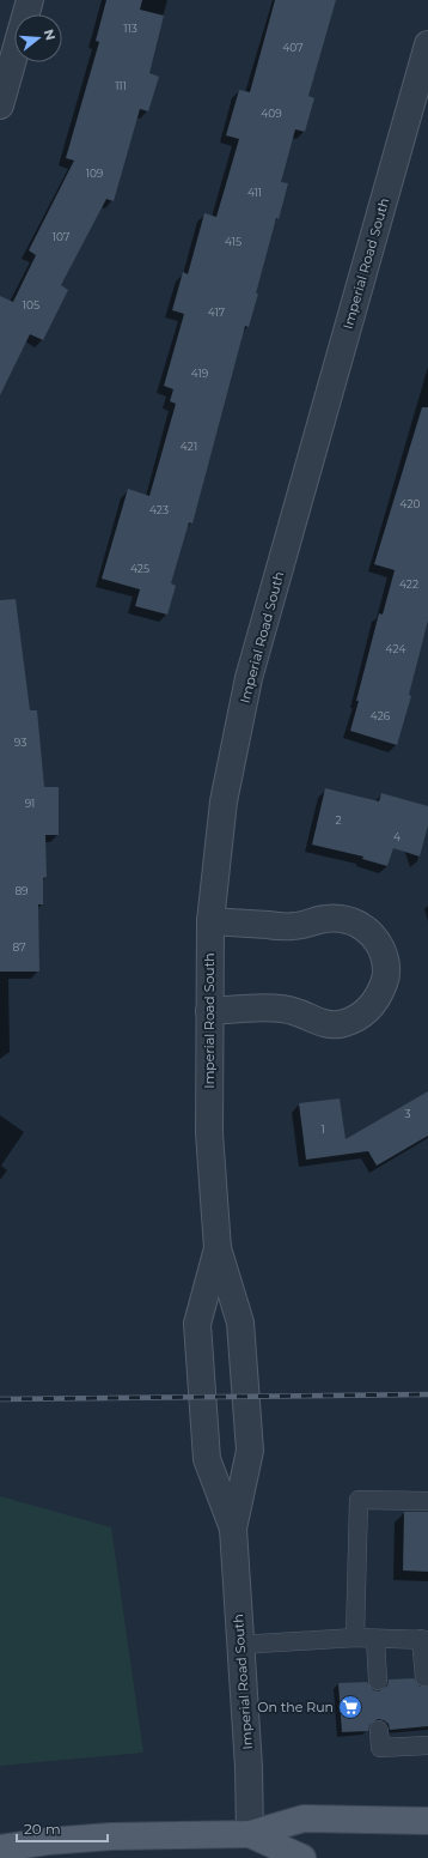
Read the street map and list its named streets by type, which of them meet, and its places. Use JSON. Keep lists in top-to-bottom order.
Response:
{
  "streets": {
    "street": ["Imperial Road South"]
  },
  "places": {
    "supermarket": ["On the Run"]
  },
  "house_numbers": [
    "113",
    "407",
    "111",
    "409",
    "109",
    "411",
    "107",
    "415",
    "105",
    "417",
    "419",
    "421",
    "420",
    "423",
    "425",
    "422",
    "424",
    "426",
    "93",
    "91",
    "2",
    "4",
    "89",
    "87",
    "3",
    "1"
  ],
  "scale_bar": "20 m",
  "north": "right"
}
